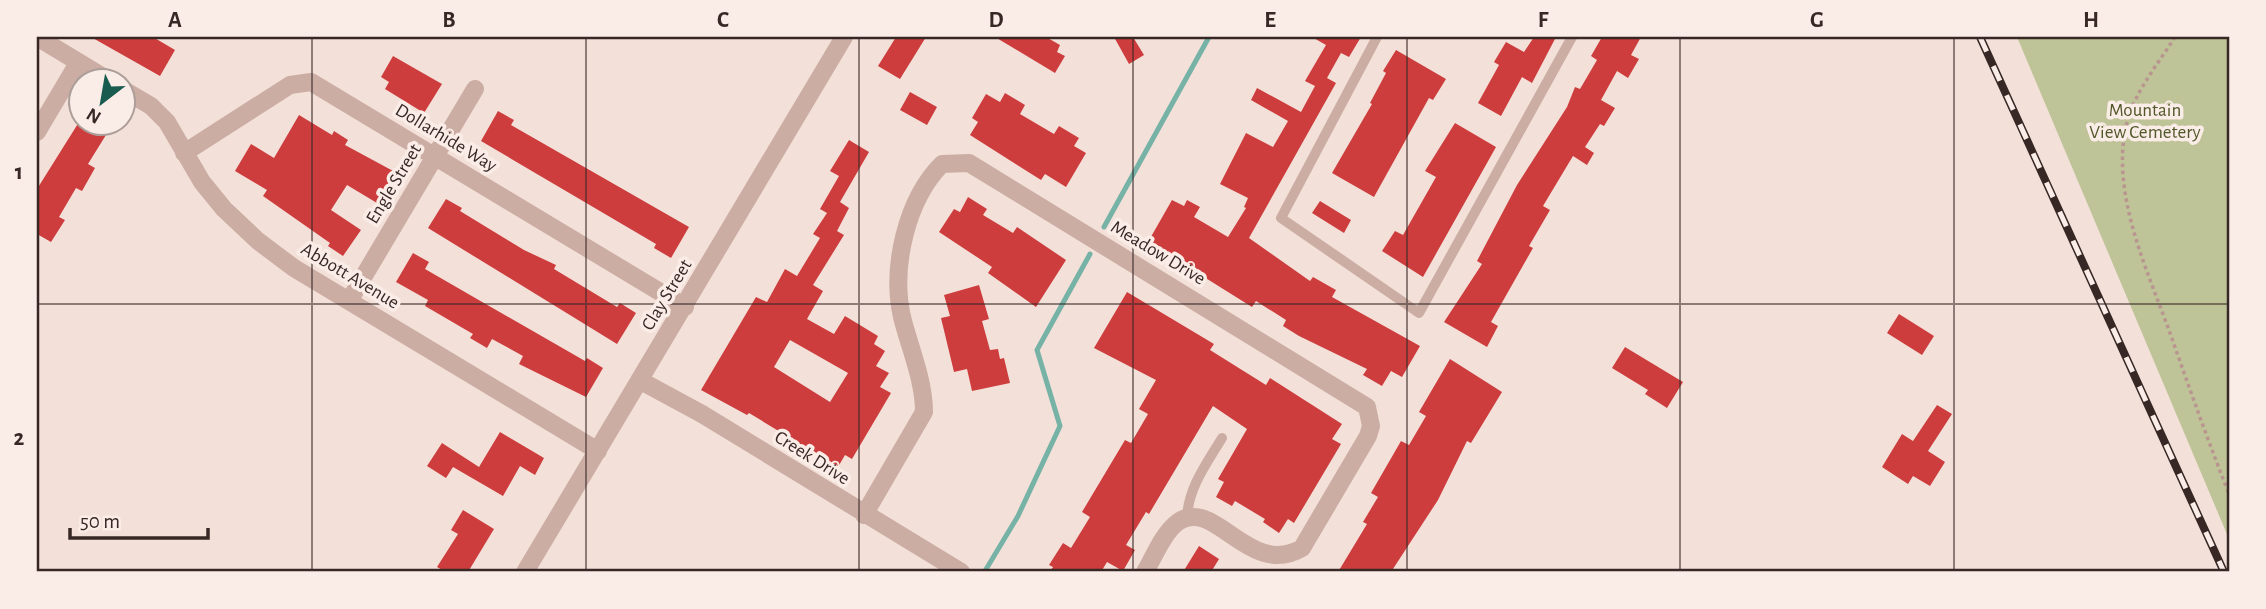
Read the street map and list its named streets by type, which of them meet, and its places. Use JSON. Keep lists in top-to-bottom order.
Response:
{
  "streets": {
    "street": [
      "Dollarhide Way",
      "Engle Street",
      "Meadow Drive",
      "Abbott Avenue",
      "Clay Street",
      "Creek Drive"
    ]
  },
  "crossings": [
    ["Dollarhide Way", "Engle Street"],
    ["Dollarhide Way", "Abbott Avenue"],
    ["Dollarhide Way", "Clay Street"],
    ["Engle Street", "Abbott Avenue"],
    ["Meadow Drive", "Creek Drive"],
    ["Abbott Avenue", "Clay Street"],
    ["Clay Street", "Creek Drive"]
  ],
  "parks": ["Mountain View Cemetery"],
  "scale_bar": "50 m",
  "north": "bottom left",
  "grid": {
    "columns": [
      "A",
      "B",
      "C",
      "D",
      "E",
      "F",
      "G",
      "H"
    ],
    "rows": ["1", "2"]
  }
}
